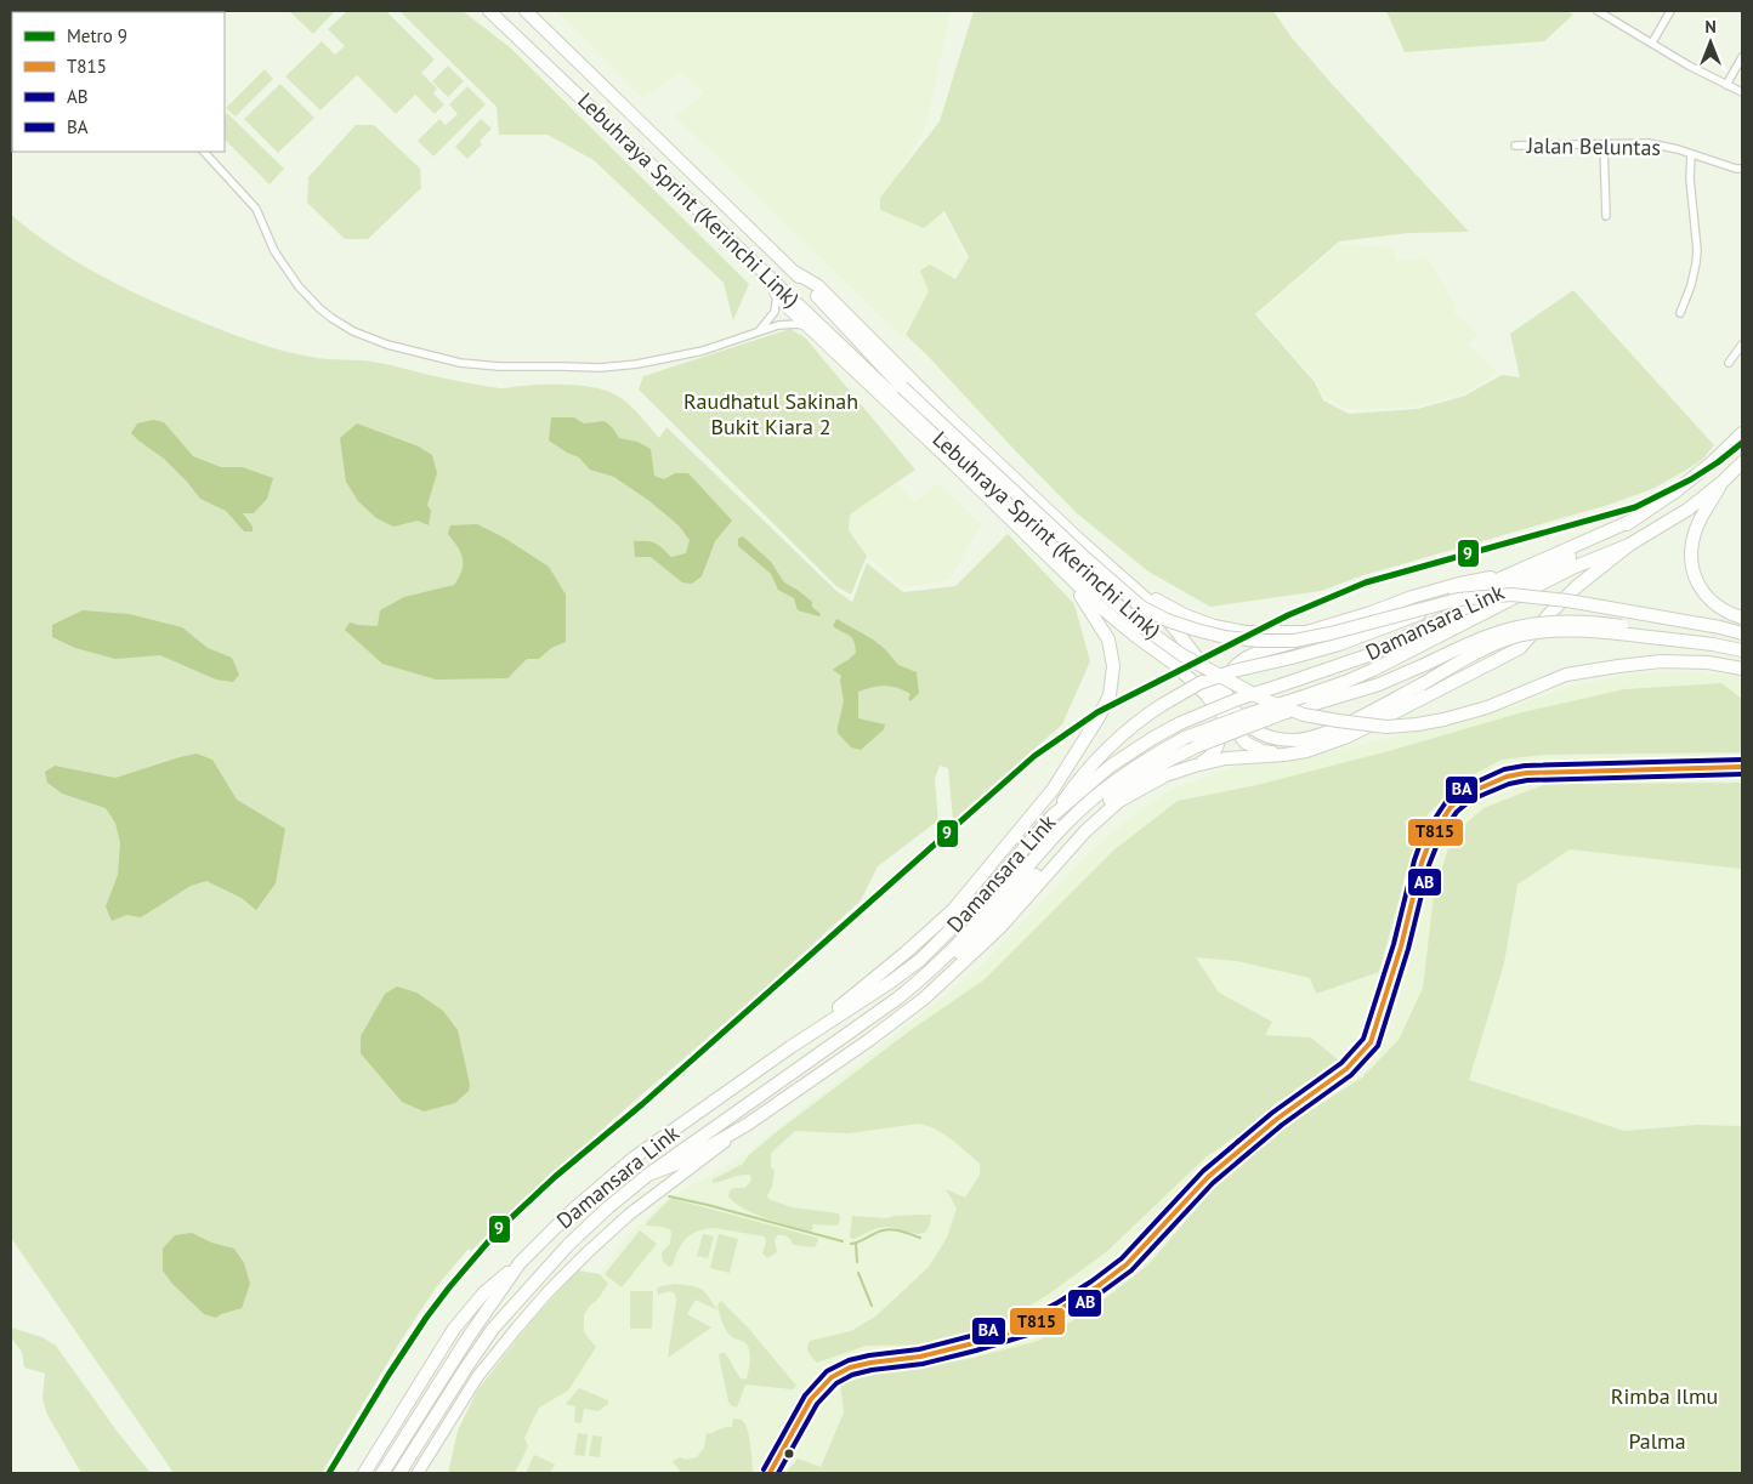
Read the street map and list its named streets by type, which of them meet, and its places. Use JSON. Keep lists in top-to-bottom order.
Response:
{
  "streets": {
    "highway": ["Lebuhraya Sprint (Kerinchi Link)", "Damansara Link"],
    "street": ["Jalan Beluntas"]
  },
  "parks": ["Raudhatul Sakinah Bukit Kiara 2", "Rimba Ilmu", "Palma"],
  "lines": [
    "metro line 9",
    "transit line BA",
    "transit line T815",
    "transit line AB"
  ],
  "legend": [
    "Metro 9",
    "T815",
    "AB",
    "BA"
  ],
  "north": "top"
}
